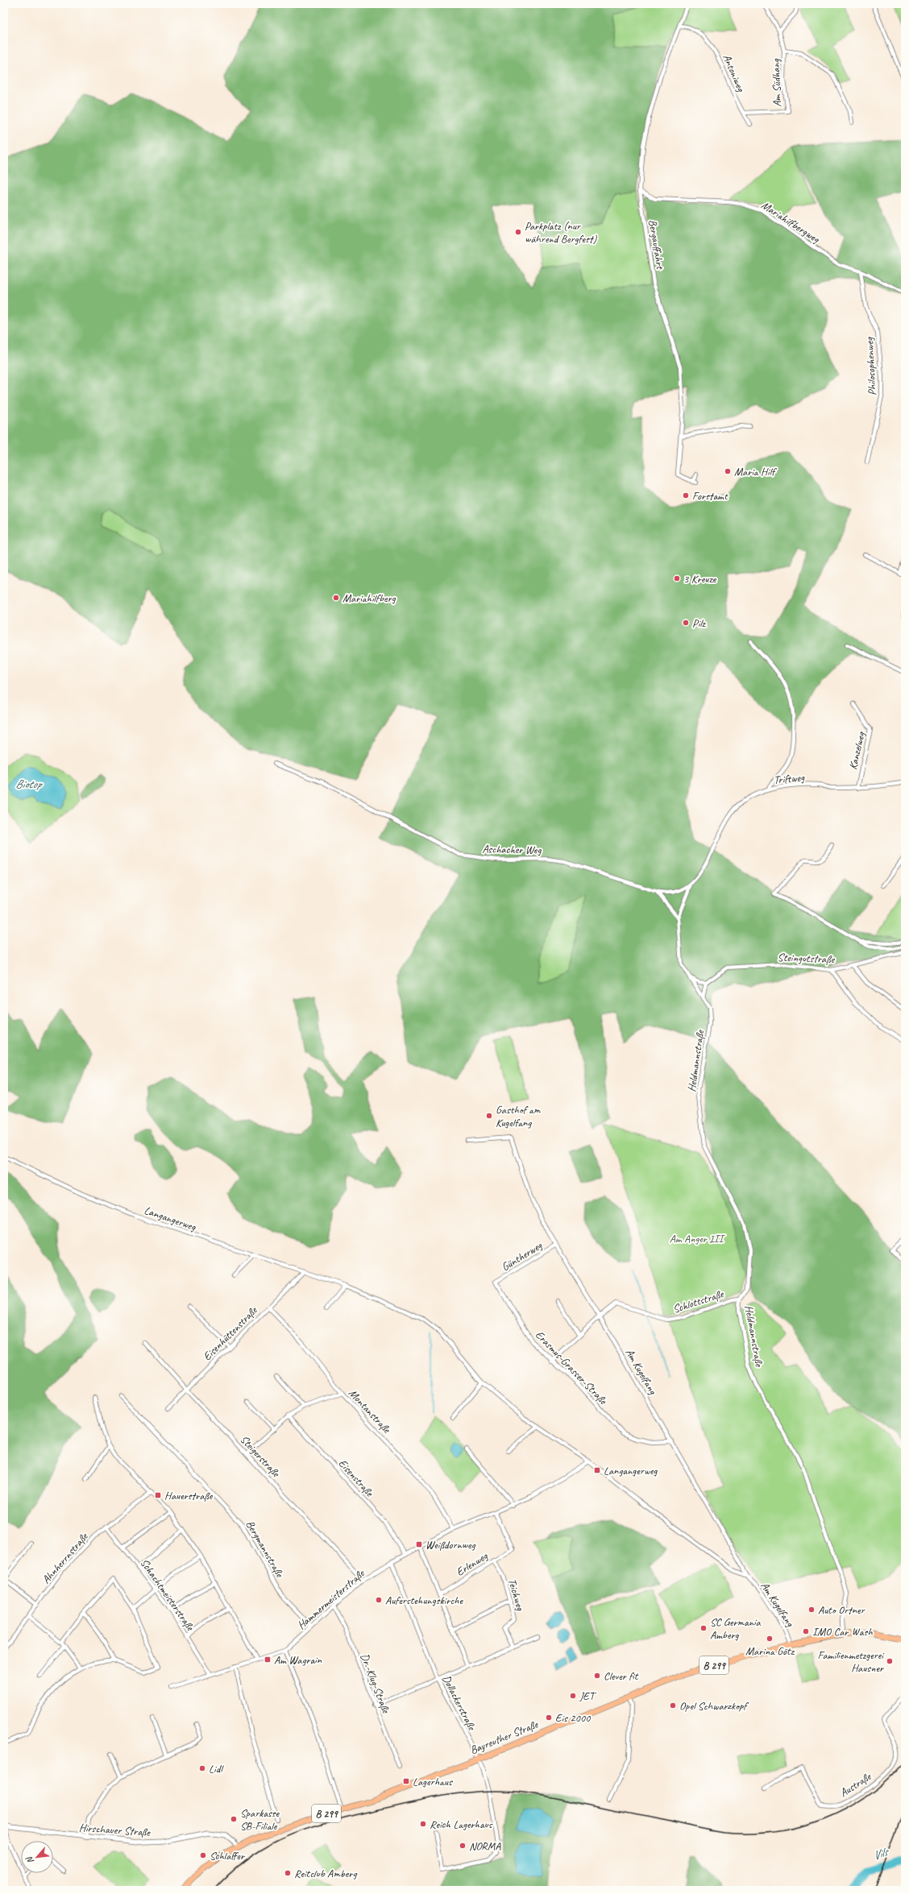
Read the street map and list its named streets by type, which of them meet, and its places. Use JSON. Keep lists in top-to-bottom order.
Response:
{
  "streets": {
    "main road": ["B 299", "Bayreuther Straße"],
    "street": [
      "Antoniweg",
      "Am Südhang",
      "Mariahilfbergweg",
      "Bergauffahrt",
      "Philosophenweg",
      "Kanzelweg",
      "Triftweg",
      "Aschacher Weg",
      "Steingutstraße",
      "Heldmannstraße",
      "Langangerweg",
      "Güntherweg",
      "Schlottstraße",
      "Eisenhüttenstraße",
      "Erasmus-Grasser-Straße",
      "Am Kugelfang",
      "Montanstraße",
      "Steigerstraße",
      "Eisenstraße",
      "Bergmannstraße",
      "Ahnherrnstraße",
      "Erlenweg",
      "Schachtmeisterstraße",
      "Teichweg",
      "Hammermeisterstraße",
      "Dr.-Klug-Straße",
      "Dollackerstraße",
      "Austraße",
      "Hirschauer Straße"
    ]
  },
  "crossings": [
    ["Antoniweg", "Am Südhang"],
    ["Antoniweg", "Bergauffahrt"],
    ["Mariahilfbergweg", "Bergauffahrt"],
    ["Mariahilfbergweg", "Philosophenweg"],
    ["Kanzelweg", "Triftweg"],
    ["Triftweg", "Aschacher Weg"],
    ["Heldmannstraße", "Schlottstraße"],
    ["Heldmannstraße", "Bayreuther Straße"],
    ["Langangerweg", "Eisenhüttenstraße"],
    ["Langangerweg", "Am Kugelfang"],
    ["Langangerweg", "Hammermeisterstraße"],
    ["Güntherweg", "Erasmus-Grasser-Straße"],
    ["Güntherweg", "Am Kugelfang"],
    ["Schlottstraße", "Erasmus-Grasser-Straße"],
    ["Schlottstraße", "Am Kugelfang"],
    ["Eisenhüttenstraße", "Montanstraße"],
    ["Eisenhüttenstraße", "Steigerstraße"],
    ["Erasmus-Grasser-Straße", "Am Kugelfang"],
    ["Am Kugelfang", "Bayreuther Straße"],
    ["Montanstraße", "Hammermeisterstraße"],
    ["Steigerstraße", "Hammermeisterstraße"],
    ["Eisenstraße", "Hammermeisterstraße"],
    ["Bergmannstraße", "Hammermeisterstraße"],
    ["Ahnherrnstraße", "Schachtmeisterstraße"],
    ["Erlenweg", "Teichweg"],
    ["Erlenweg", "Hammermeisterstraße"],
    ["Hammermeisterstraße", "Dr.-Klug-Straße"],
    ["Hammermeisterstraße", "Dollackerstraße"],
    ["Dollackerstraße", "Bayreuther Straße"],
    ["Bayreuther Straße", "Hirschauer Straße"]
  ],
  "water": ["Biotop", "Vils"],
  "parks": ["Am Anger III"],
  "places": {
    "other": [
      "Parkplatz (nur während Bergfest)",
      "Maria Hilf",
      "Forstamt",
      "3 Kreuze",
      "Mariahilfberg",
      "Pilz",
      "Gasthof am Kugelfang",
      "Auferstehungskirche",
      "Auto Ortner",
      "SC Germania Amberg",
      "IMO Car Wash",
      "Marina Götz",
      "Familienmetzgerei Hausner",
      "Clever fit",
      "JET",
      "Opel Schwarzkopf",
      "Eis 2000",
      "Lidl",
      "Sparkasse SB-Filiale",
      "Reich Lagerhaus",
      "NORMA",
      "Schlaffer",
      "Reitclub Amberg"
    ],
    "transit": [
      "Langangerweg",
      "Hauerstraße",
      "Weißdornweg",
      "Am Wagrain",
      "Lagerhaus"
    ]
  },
  "north": "bottom left"
}
